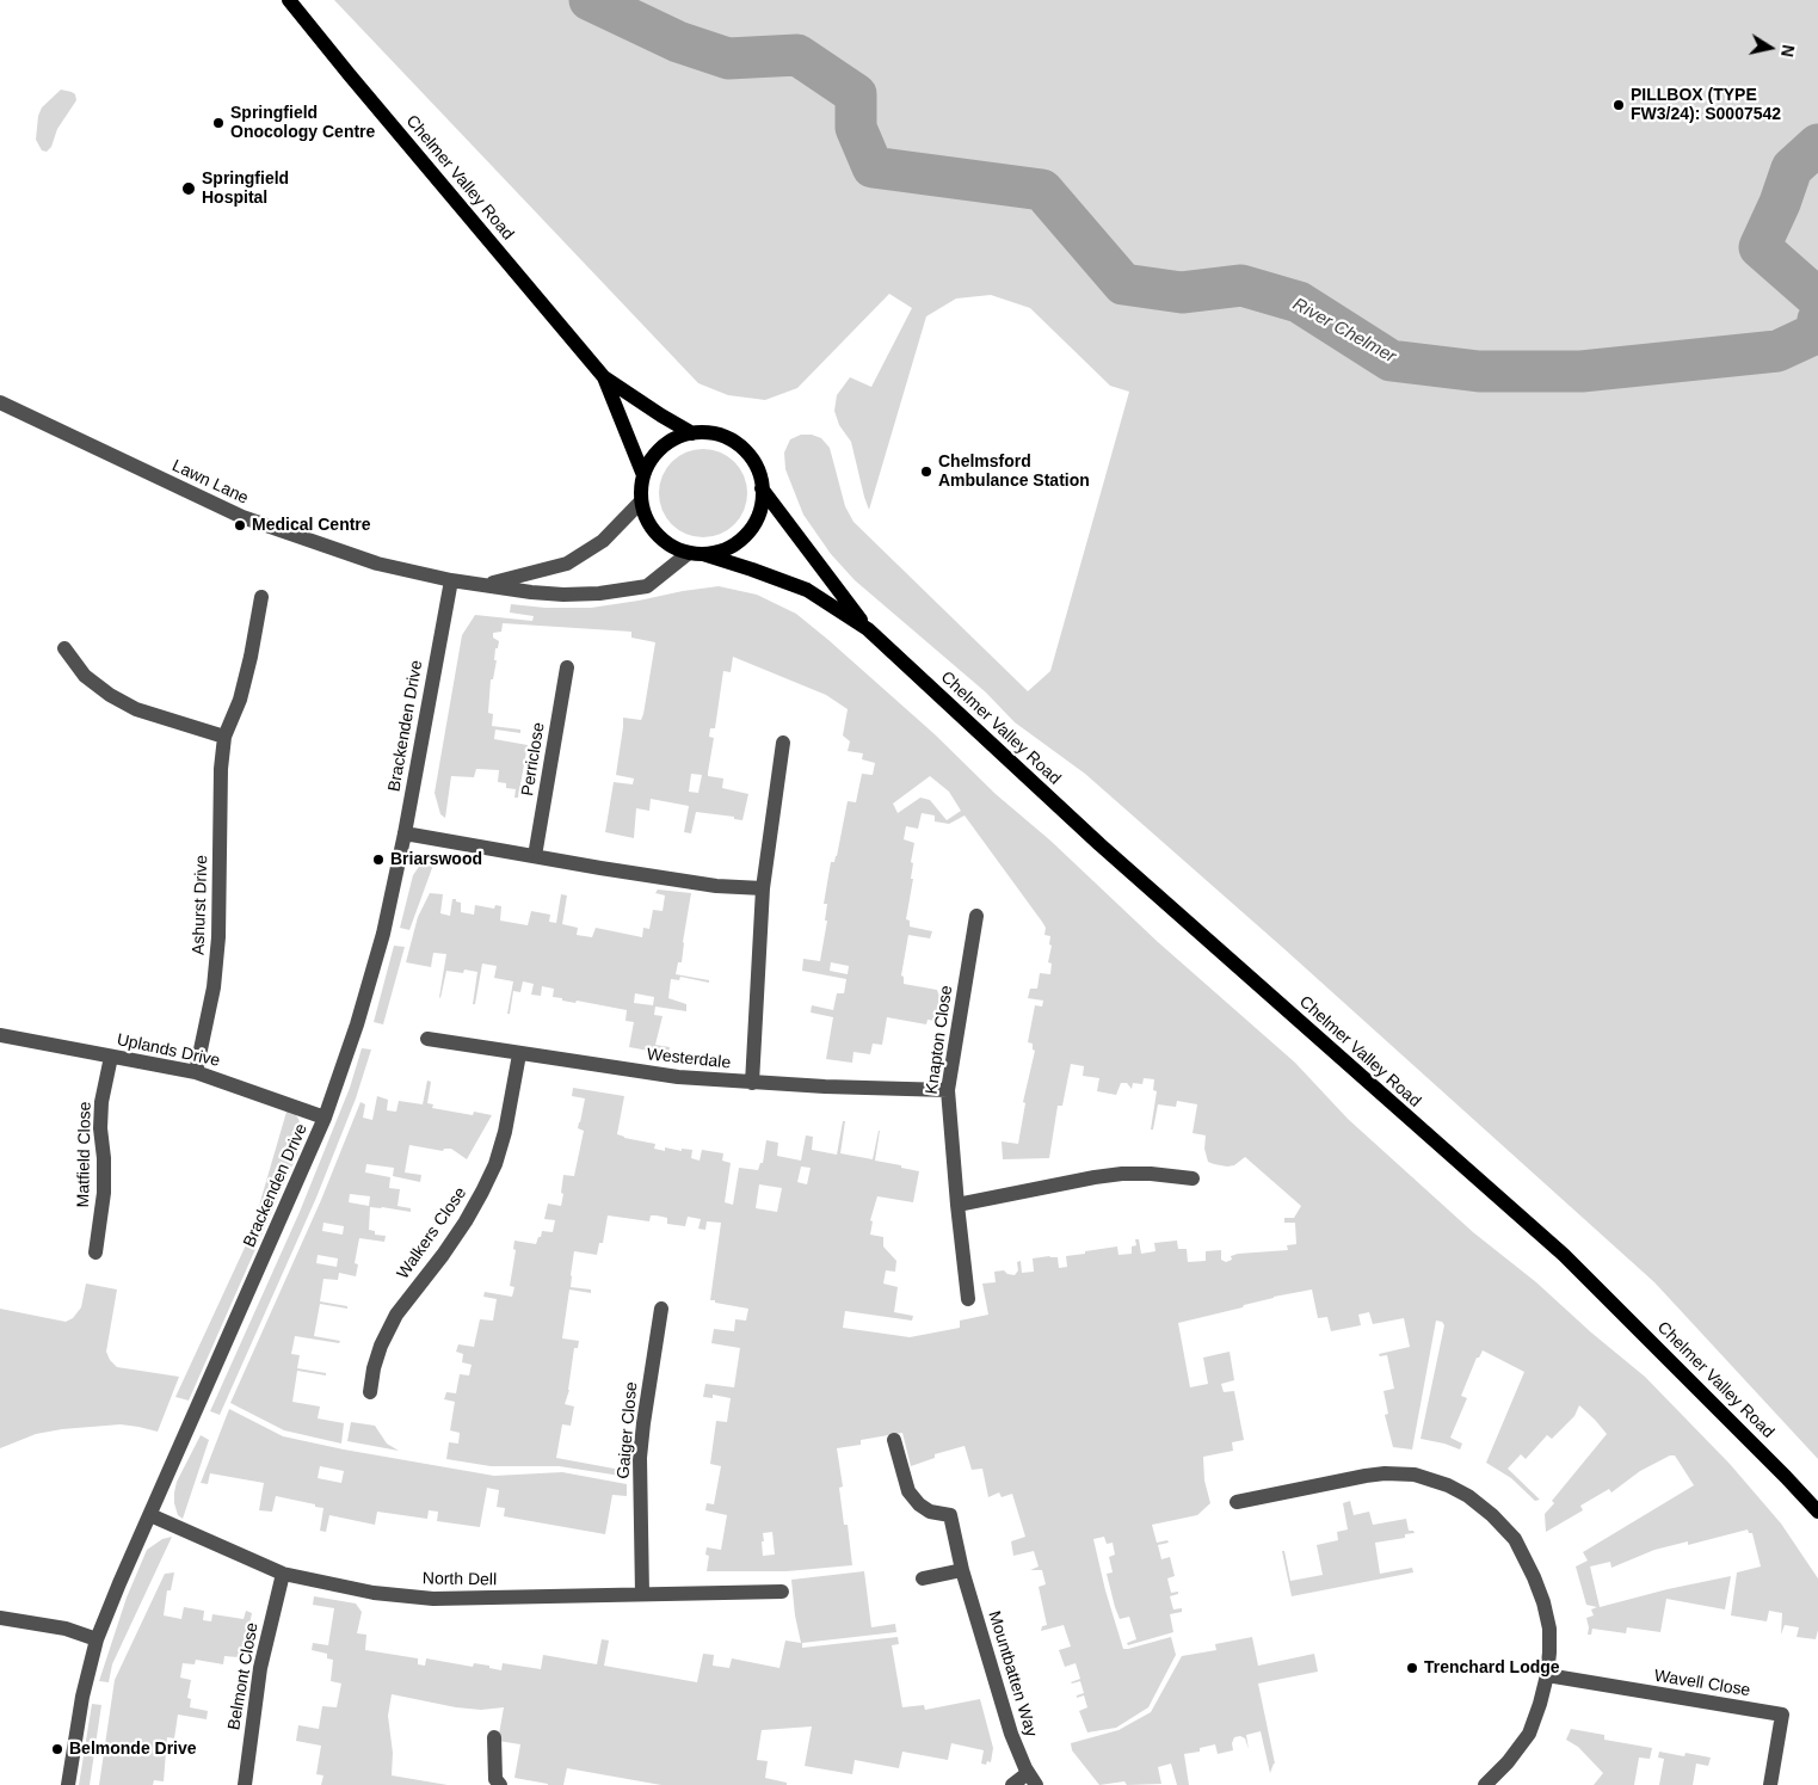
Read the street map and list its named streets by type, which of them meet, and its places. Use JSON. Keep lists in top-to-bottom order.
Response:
{
  "streets": {
    "main road": ["Chelmer Valley Road"],
    "street": [
      "Lawn Lane",
      "Brackenden Drive",
      "Perriclose",
      "Ashurst Drive",
      "Knapton Close",
      "Uplands Drive",
      "Westerdale",
      "Matfield Close",
      "Walkers Close",
      "Gaiger Close",
      "North Dell",
      "Mountbatten Way",
      "Belmont Close",
      "Wavell Close"
    ]
  },
  "crossings": [
    ["Chelmer Valley Road", "Lawn Lane"],
    ["Lawn Lane", "Brackenden Drive"],
    ["Brackenden Drive", "Uplands Drive"],
    ["Brackenden Drive", "North Dell"],
    ["Ashurst Drive", "Uplands Drive"],
    ["Knapton Close", "Westerdale"],
    ["Uplands Drive", "Matfield Close"],
    ["Westerdale", "Walkers Close"],
    ["Gaiger Close", "North Dell"],
    ["North Dell", "Belmont Close"]
  ],
  "water": ["River Chelmer"],
  "places": [
    "PILLBOX (TYPE FW3/24): S0007542",
    "Springfield Onocology Centre",
    "Springfield Hospital",
    "Chelmsford Ambulance Station",
    "Medical Centre",
    "Briarswood",
    "Trenchard Lodge",
    "Belmonde Drive"
  ],
  "north": "right"
}
